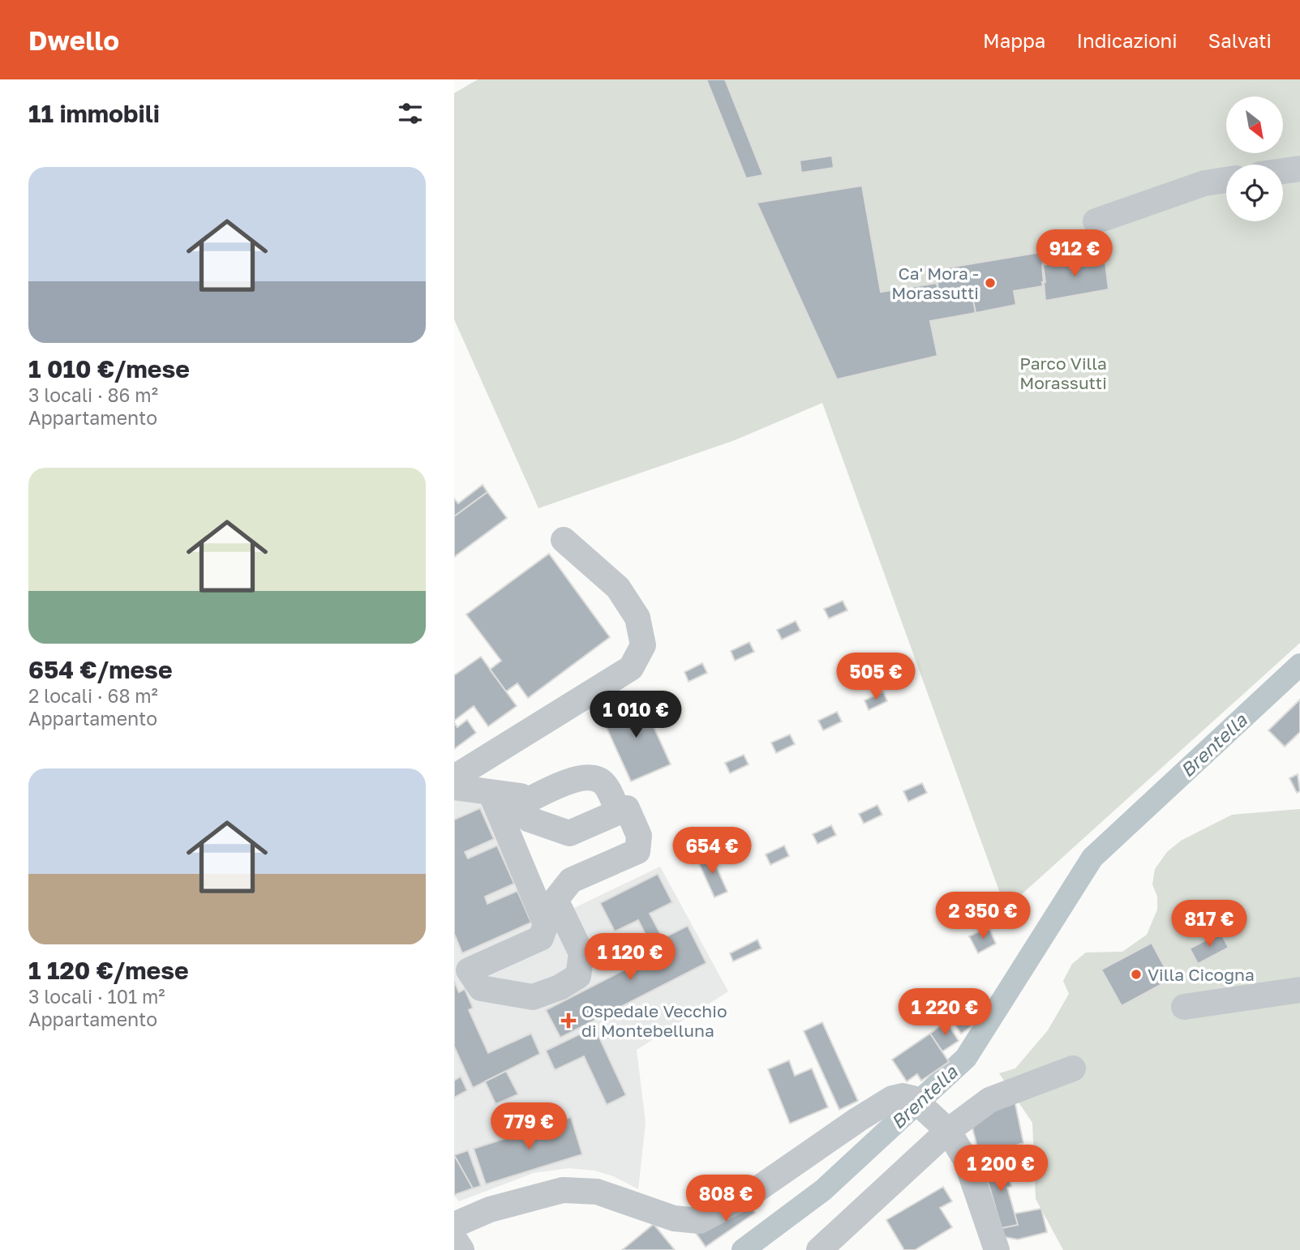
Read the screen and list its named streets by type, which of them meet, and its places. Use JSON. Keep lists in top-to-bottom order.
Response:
{
  "water": ["Brentella"],
  "parks": ["Parco Villa Morassutti"],
  "places": {
    "other": ["Ca' Mora - Morassutti", "Villa Cicogna"],
    "health": ["Ospedale Vecchio di Montebelluna"]
  },
  "north": "bottom right",
  "page": {
    "header": "Dwello",
    "nav": ["Mappa", "Indicazioni", "Salvati"],
    "heading": "11 immobili",
    "list": [
      {
        "name": "1 010 €/mese",
        "note": "3 locali · 86 m² · Appartamento"
      },
      {
        "name": "654 €/mese",
        "note": "2 locali · 68 m² · Appartamento"
      },
      {
        "name": "1 120 €/mese",
        "note": "3 locali · 101 m² · Appartamento"
      }
    ],
    "price": [
      "912 €",
      "505 €",
      "1 010 €",
      "654 €",
      "2 350 €",
      "817 €",
      "1 120 €",
      "1 220 €",
      "779 €",
      "1 200 €",
      "808 €"
    ]
  }
}
